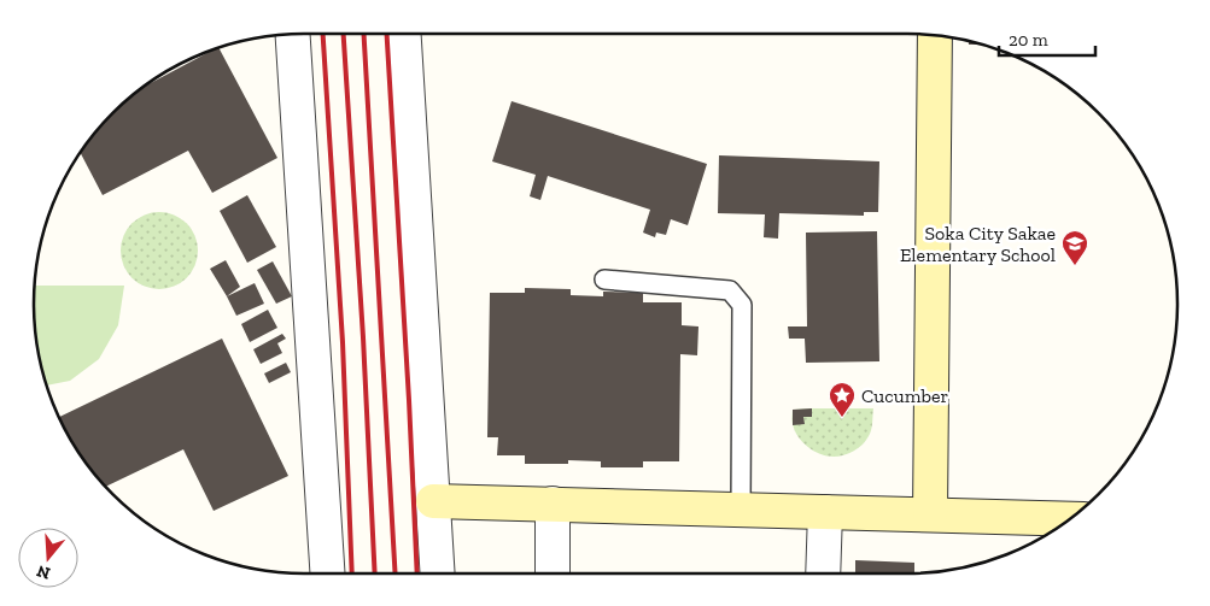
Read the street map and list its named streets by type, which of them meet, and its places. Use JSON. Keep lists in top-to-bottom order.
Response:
{
  "places": {
    "school or university": ["Soka City Sakae Elementary School"],
    "place": ["Cucumber"]
  },
  "scale_bar": "20 m",
  "north": "bottom"
}
